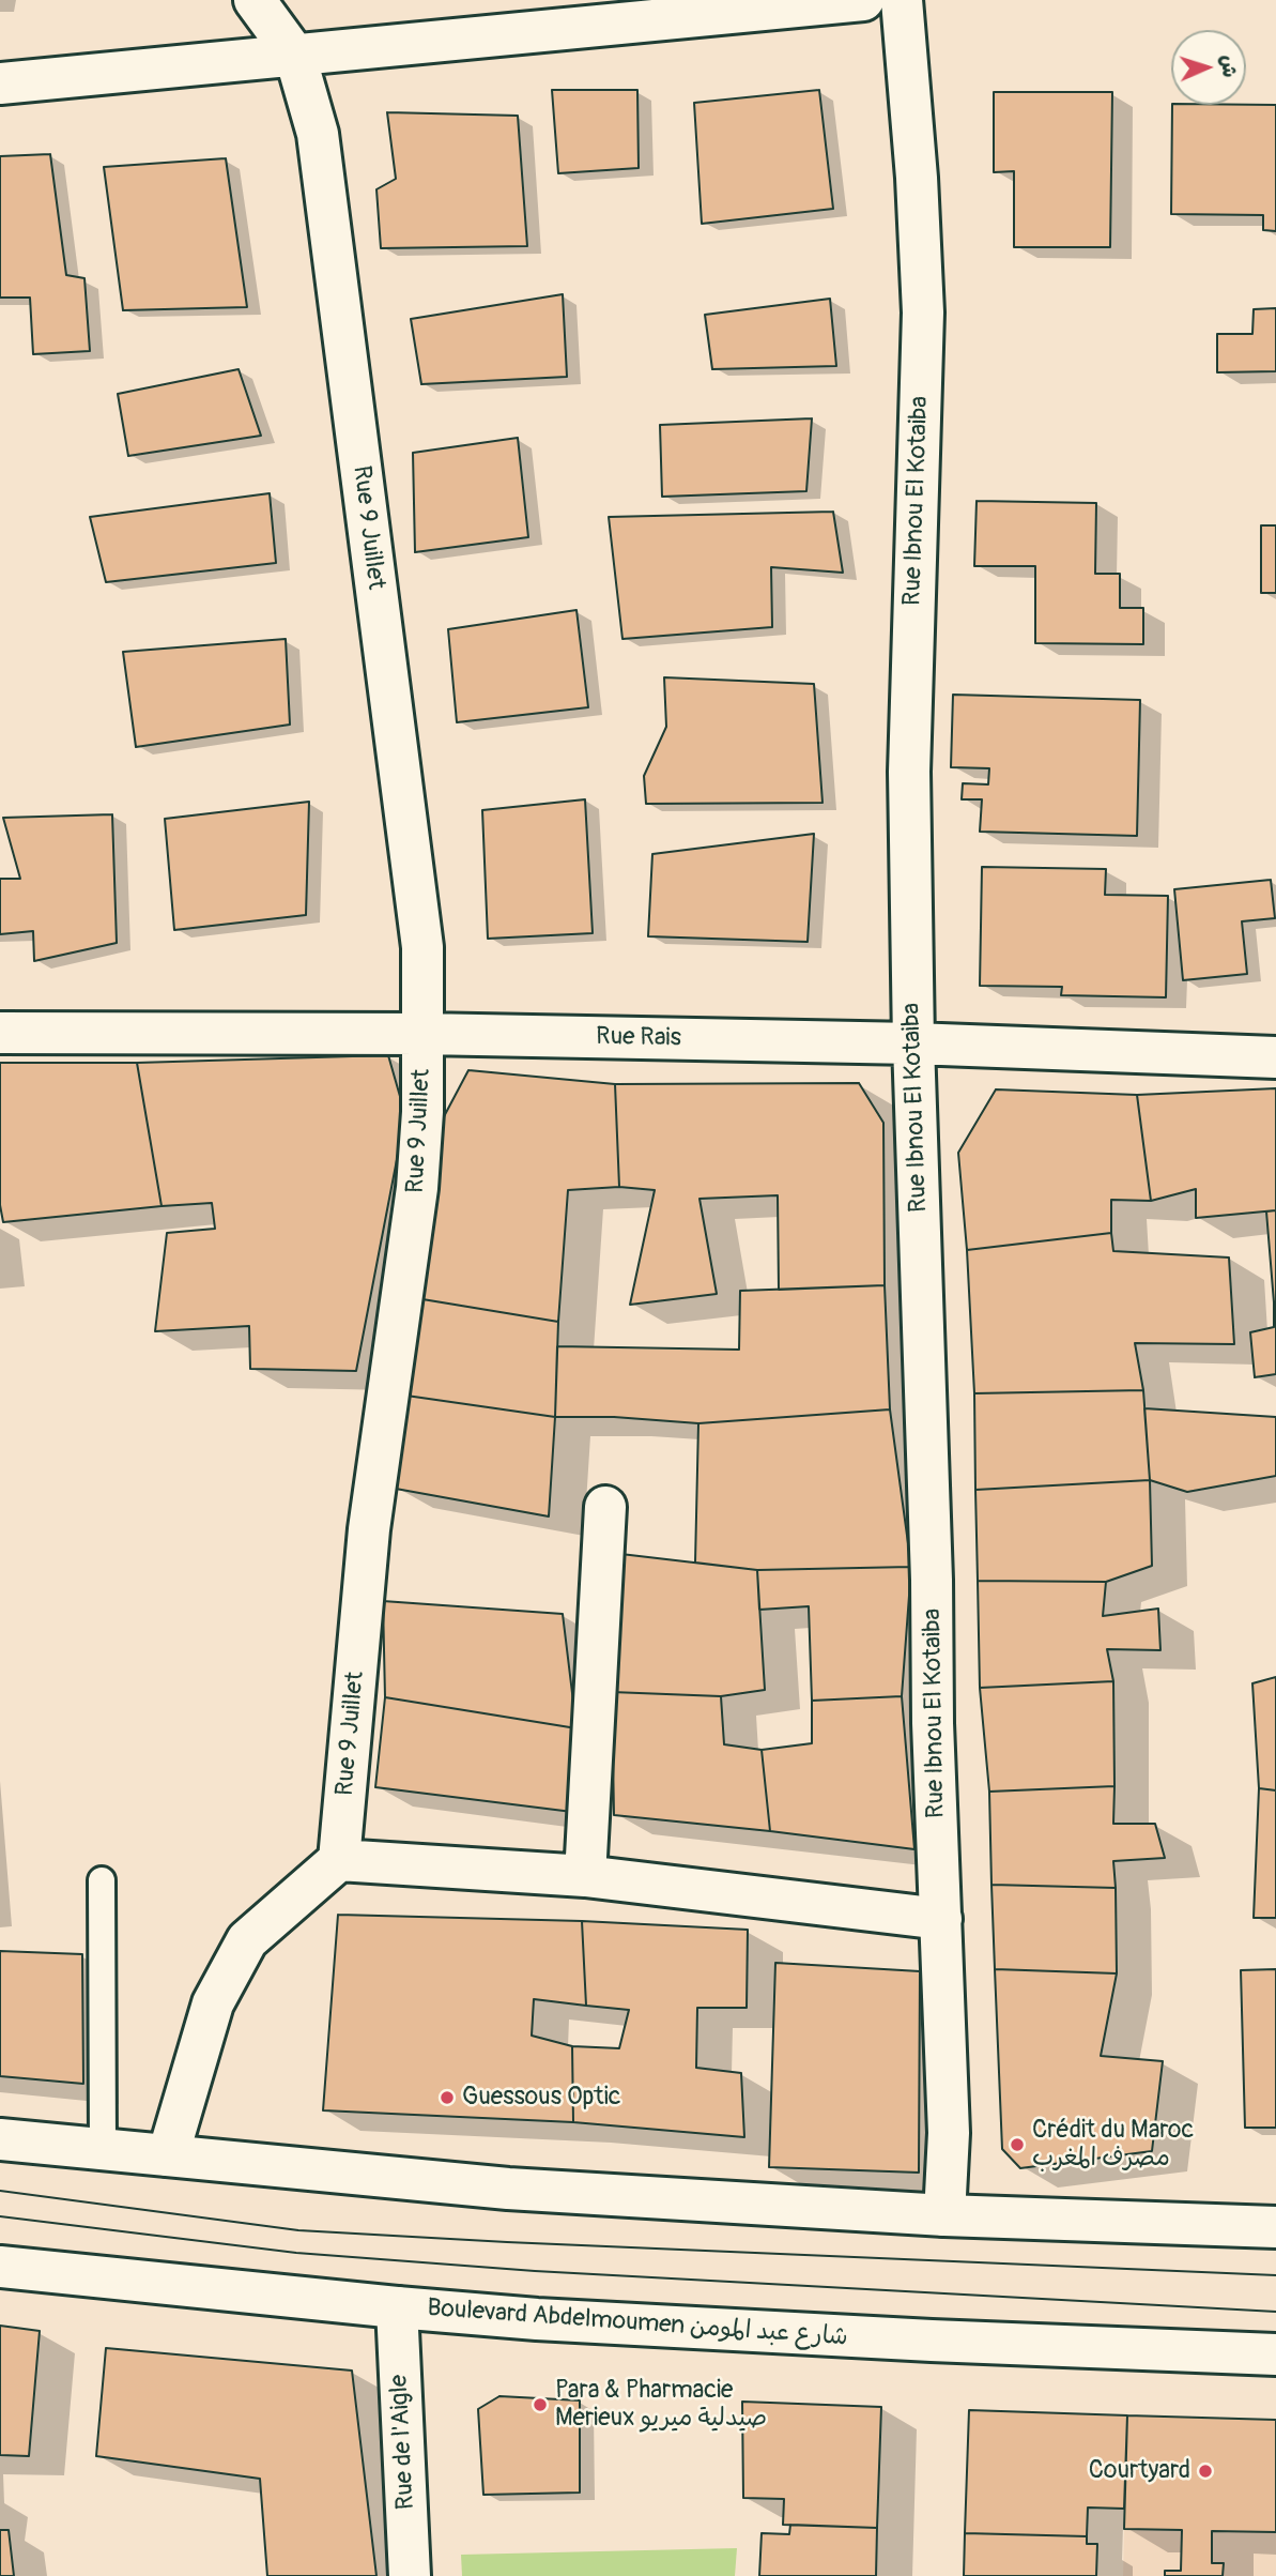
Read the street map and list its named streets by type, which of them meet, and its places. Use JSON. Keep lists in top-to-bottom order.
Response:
{
  "streets": {
    "street": [
      "Rue Ibnou El Kotaiba",
      "Rue 9 Juillet",
      "Rue Rais",
      "Boulevard Abdelmoumen شارع عبد المومن",
      "Rue de l'Aigle"
    ]
  },
  "crossings": [
    ["Rue Ibnou El Kotaiba", "Rue Rais"],
    ["Rue 9 Juillet", "Rue Rais"],
    ["Boulevard Abdelmoumen شارع عبد المومن", "Rue de l'Aigle"]
  ],
  "places": [
    "Guessous Optic",
    "Crédit du Maroc مصرف المغرب",
    "Para & Pharmacie Merieux صيدلية ميريو",
    "Courtyard"
  ],
  "north": "right"
}
